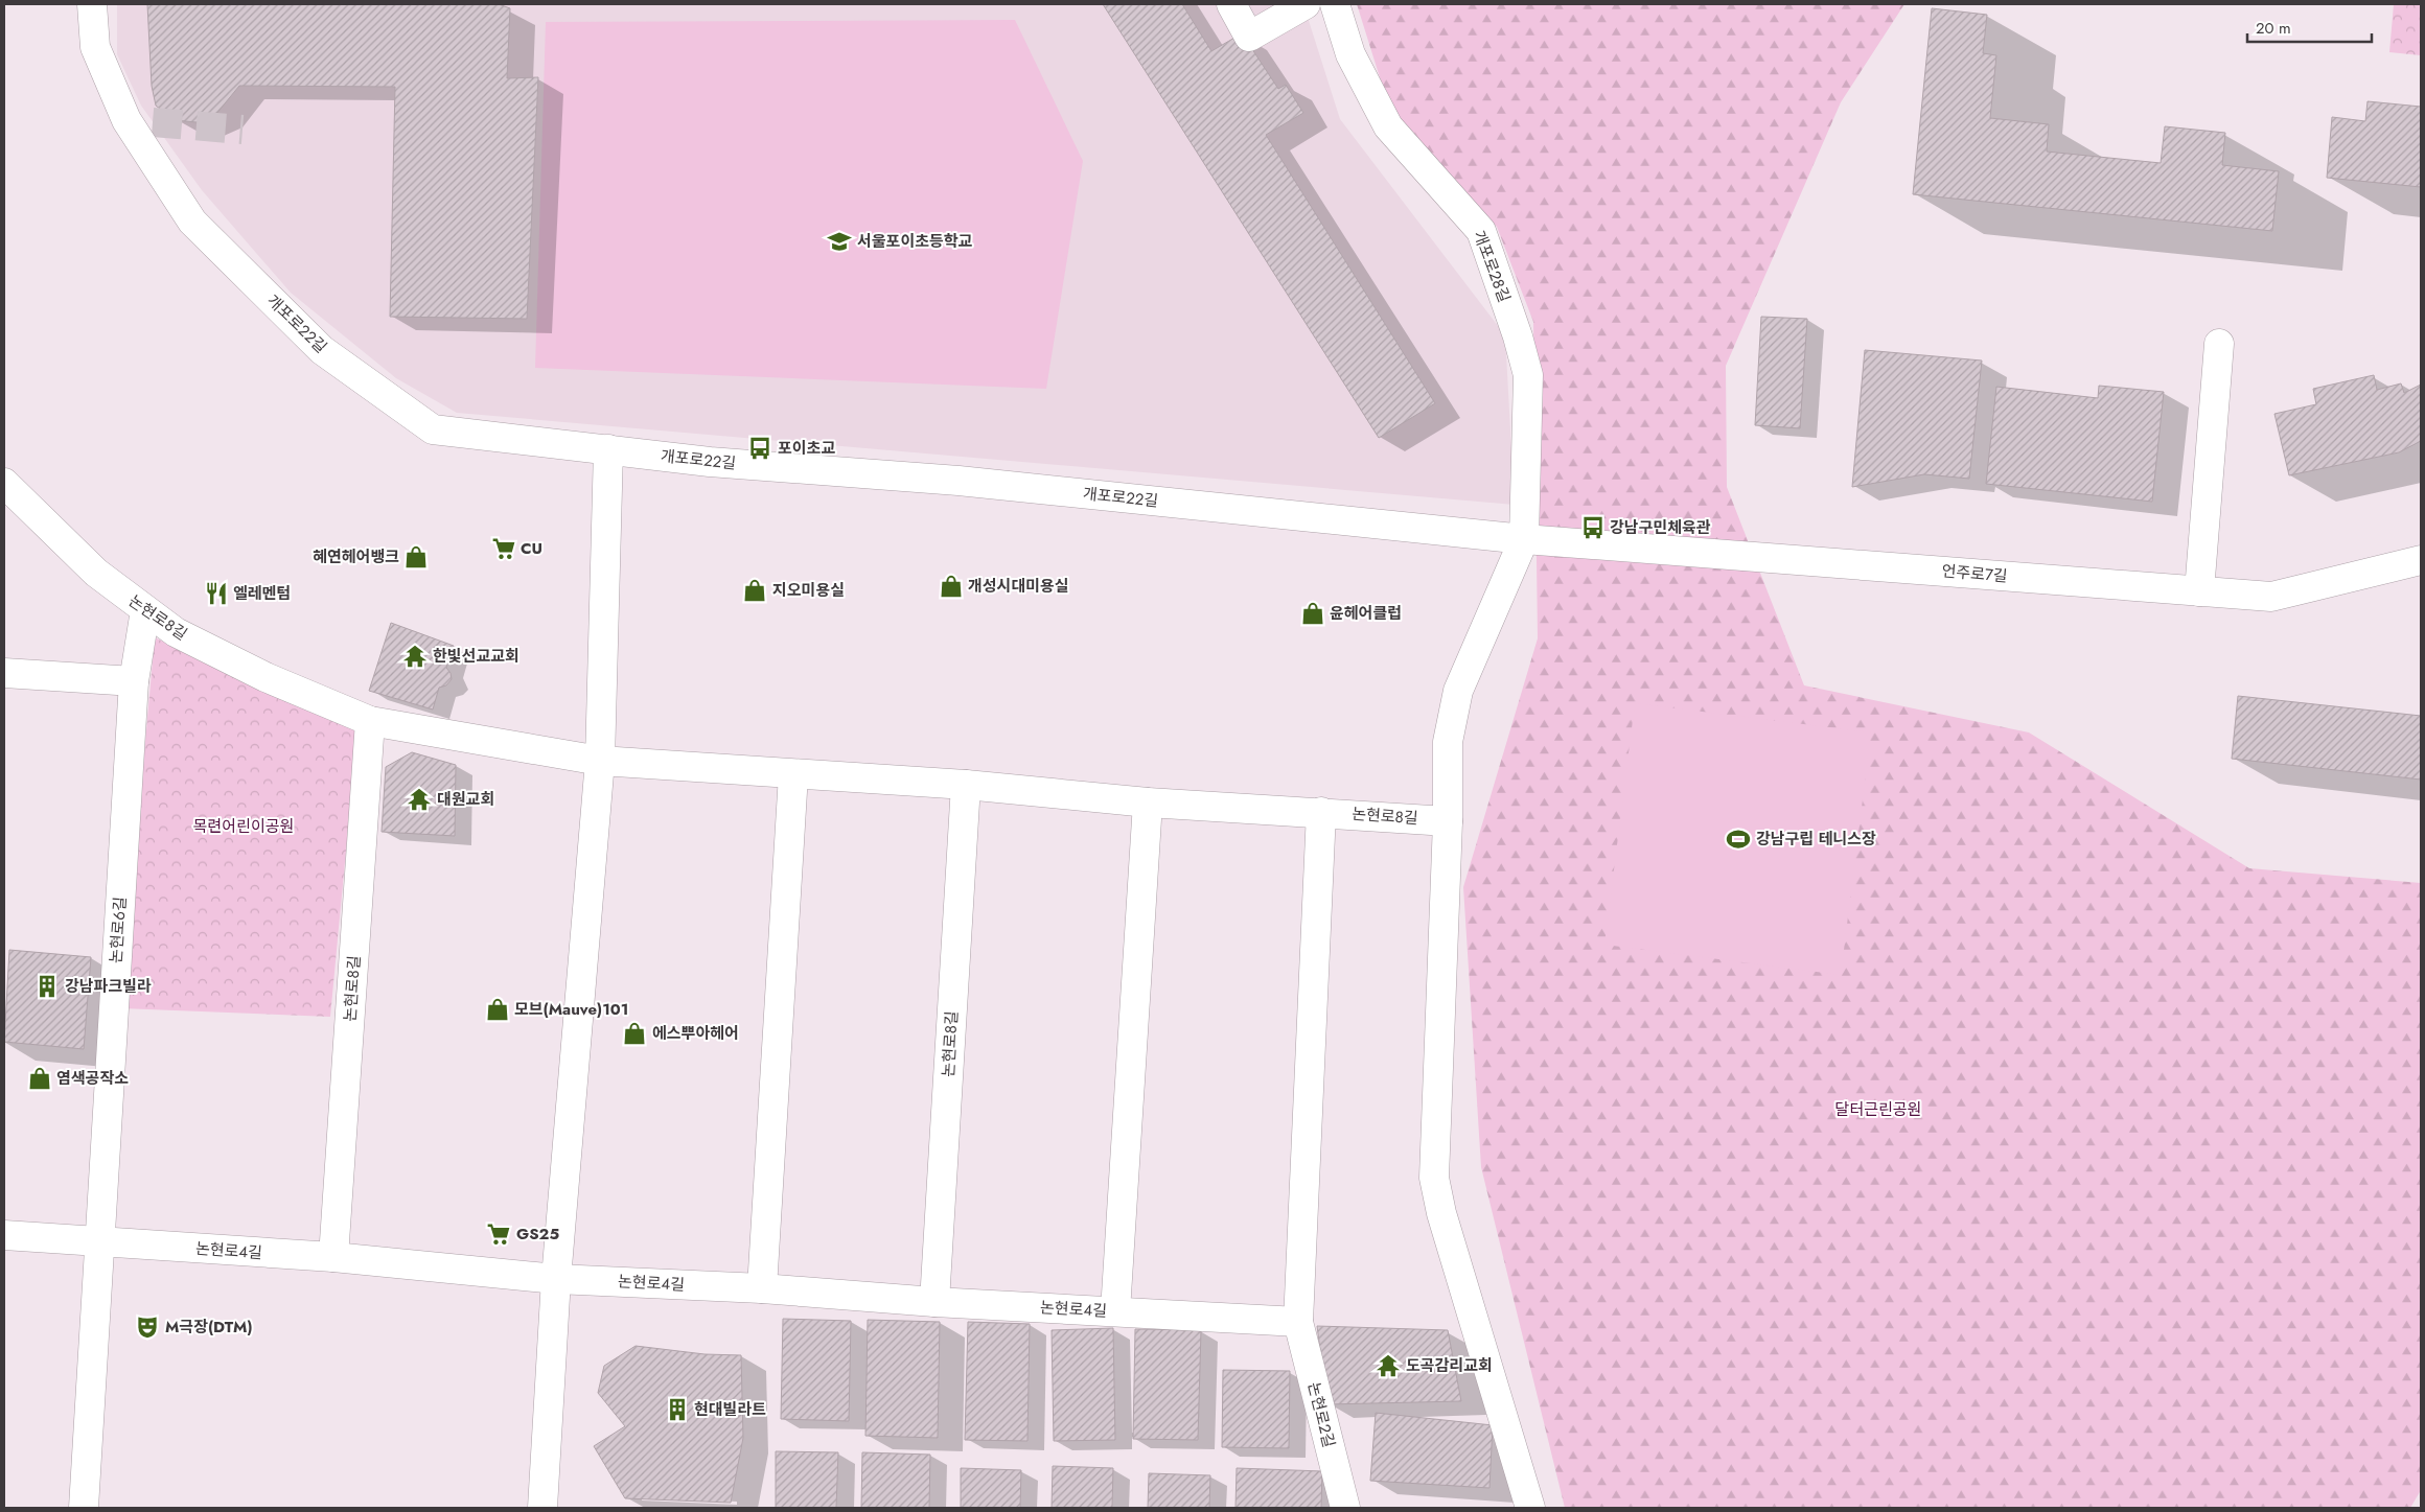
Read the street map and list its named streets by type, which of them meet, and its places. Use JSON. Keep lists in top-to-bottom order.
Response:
{
  "streets": {
    "street": [
      "개포로28길",
      "개포로22길",
      "언주로7길",
      "논현로8길",
      "논현로6길",
      "논현로4길",
      "논현로2길"
    ]
  },
  "crossings": [
    ["개포로28길", "개포로22길"],
    ["개포로28길", "언주로7길"],
    ["개포로22길", "언주로7길"],
    ["논현로8길", "논현로6길"],
    ["논현로8길", "논현로4길"],
    ["논현로6길", "논현로4길"],
    ["논현로4길", "논현로2길"]
  ],
  "parks": ["목련어린이공원", "달터근린공원"],
  "places": {
    "school or university": ["서울포이초등학교"],
    "bus stop": ["포이초교", "강남구민체육관"],
    "supermarket": ["CU", "GS25"],
    "shop": [
      "혜연헤어뱅크",
      "개성시대미용실",
      "지오미용실",
      "윤헤어클럽",
      "모브(Mauve)101",
      "에스뿌아헤어",
      "염색공작소"
    ],
    "restaurant": ["엘레멘텀"],
    "temple": ["한빛선교교회", "대원교회", "도곡감리교회"],
    "sports": ["강남구립 테니스장"],
    "building": ["강남파크빌라", "현대빌라트"],
    "theatre": ["M극장(DTM)"]
  },
  "scale_bar": "20 m"
}
